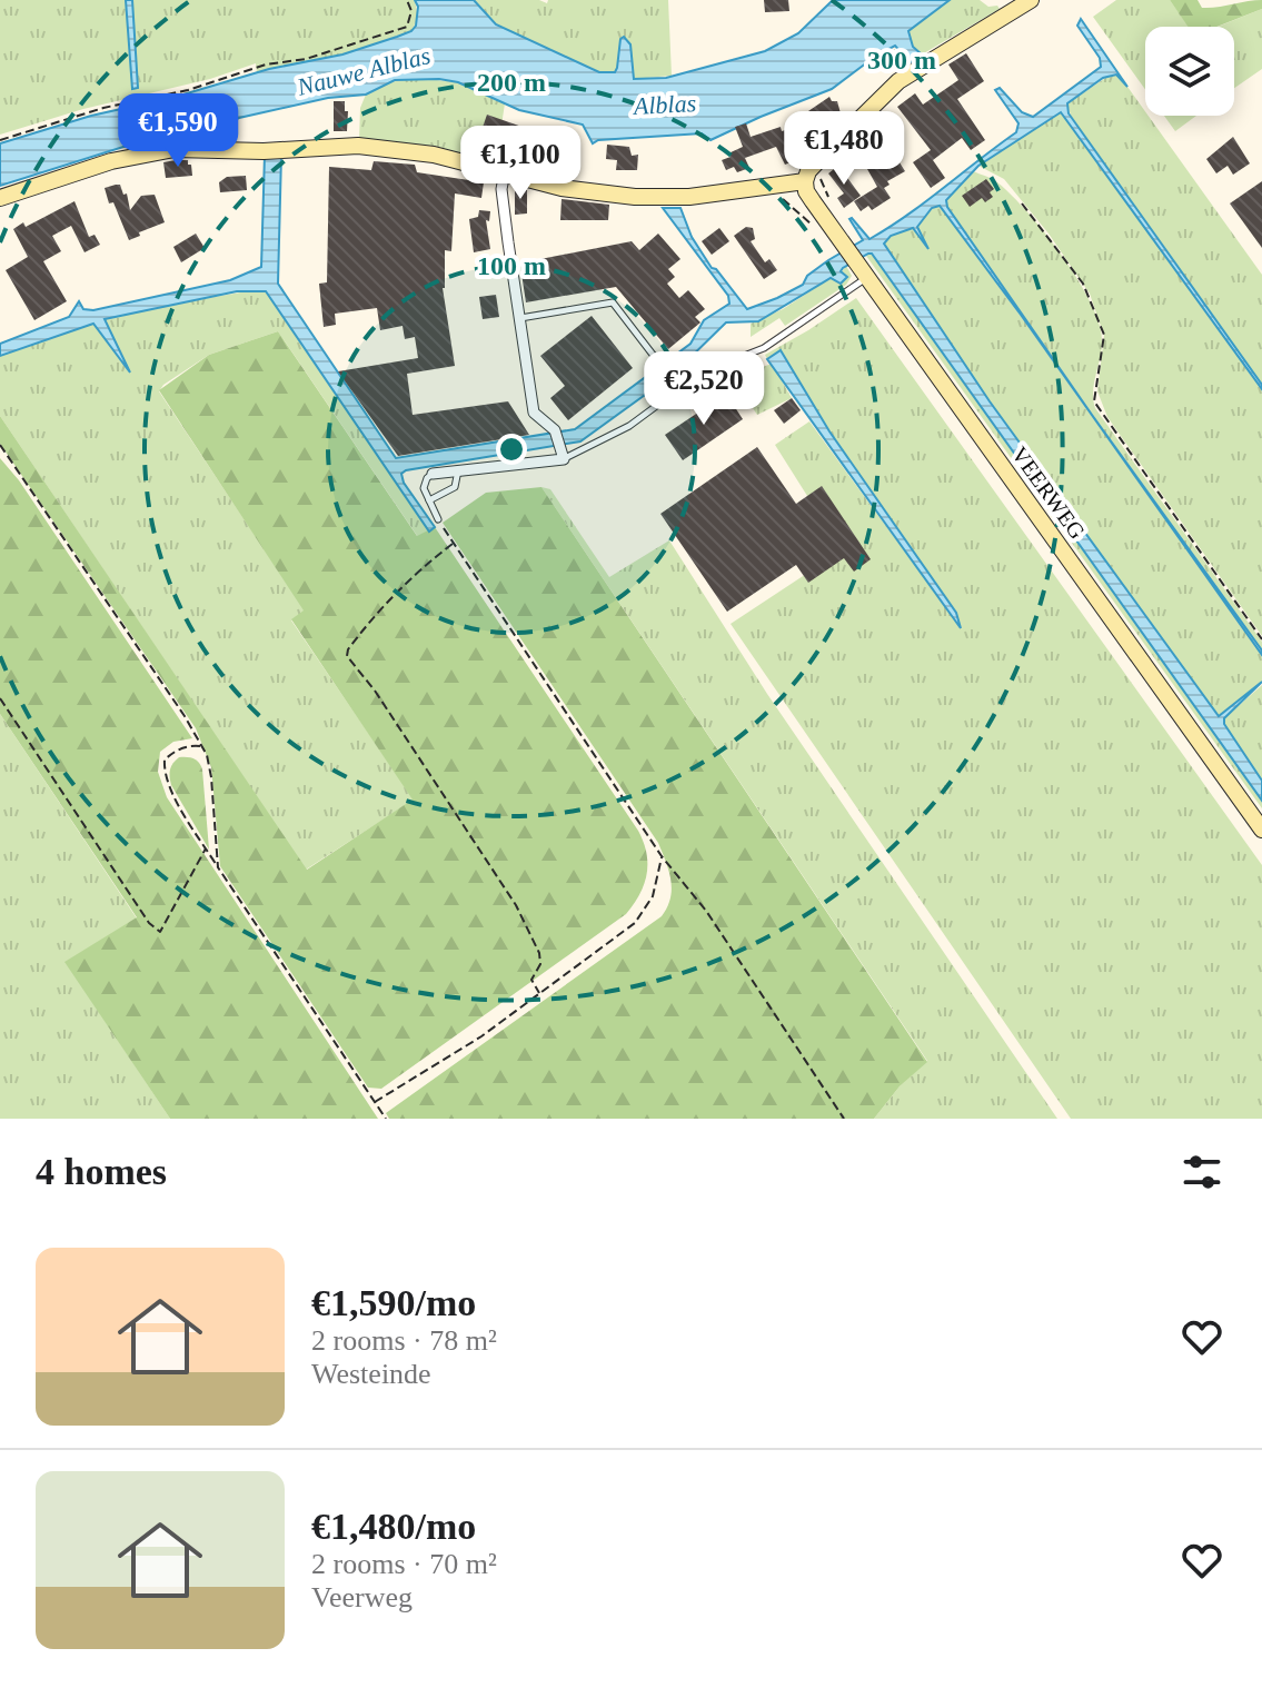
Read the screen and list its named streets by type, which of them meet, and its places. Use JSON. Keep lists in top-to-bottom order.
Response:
{
  "streets": {
    "street": ["VEERWEG"]
  },
  "water": ["Nauwe Alblas", "Alblas"],
  "page": {
    "price": [
      "€1,590",
      "€1,480",
      "€1,100",
      "€2,520"
    ],
    "heading": "4 homes",
    "list": [
      {
        "name": "€1,590/mo",
        "note": "2 rooms · 78 m² · Westeinde"
      },
      {
        "name": "€1,480/mo",
        "note": "2 rooms · 70 m² · Veerweg"
      }
    ]
  },
  "rings": ["300 m", "200 m", "100 m"]
}
